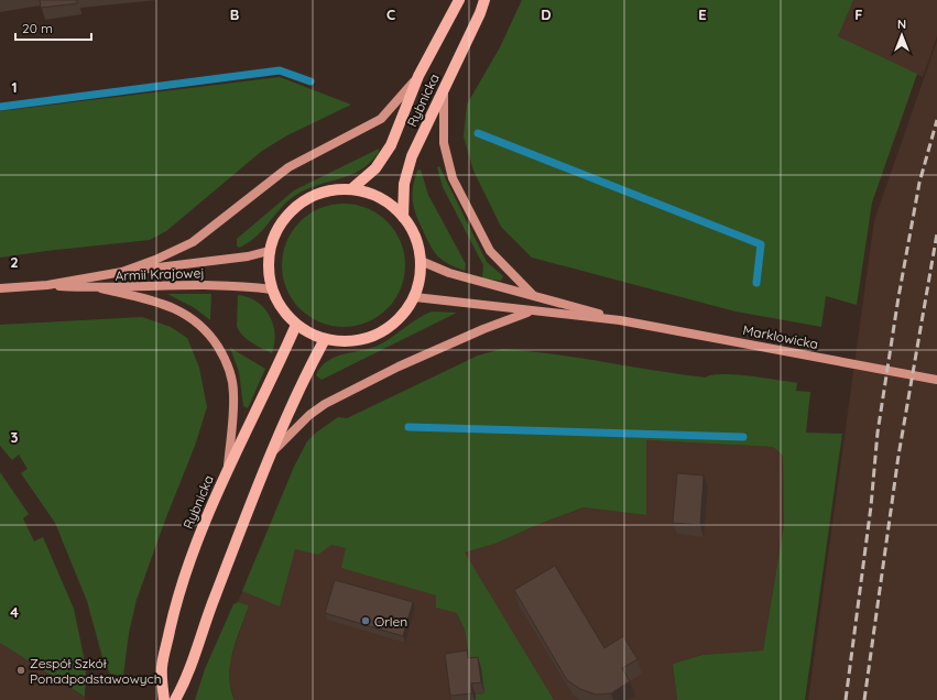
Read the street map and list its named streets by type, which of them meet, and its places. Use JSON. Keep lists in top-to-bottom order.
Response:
{
  "streets": {
    "main road": ["Rybnicka", "Armii Krajowej", "Marklowicka"]
  },
  "crossings": [
    ["Rybnicka", "Armii Krajowej"],
    ["Rybnicka", "Marklowicka"],
    ["Armii Krajowej", "Marklowicka"]
  ],
  "places": ["Orlen", "Zespół Szkół Ponadpodstawowych"],
  "scale_bar": "20 m",
  "north": "top",
  "grid": {
    "columns": [
      "B",
      "C",
      "D",
      "E",
      "F"
    ],
    "rows": [
      "1",
      "2",
      "3",
      "4"
    ]
  }
}
